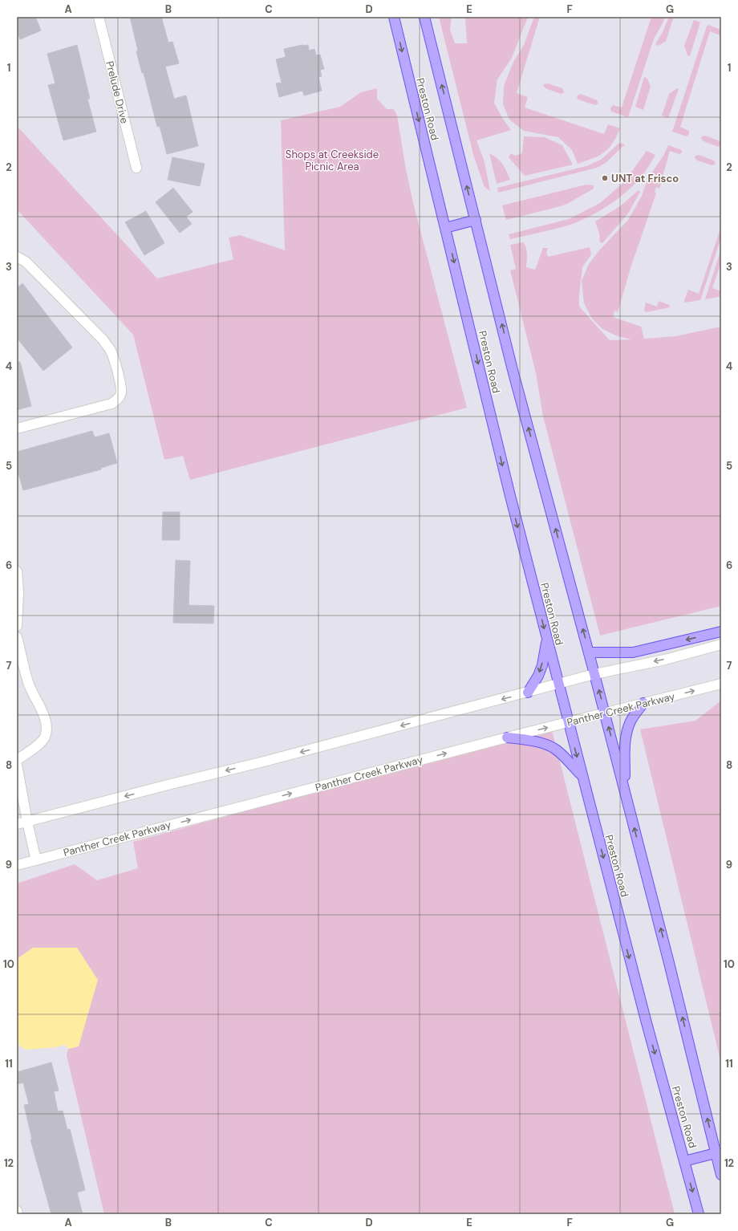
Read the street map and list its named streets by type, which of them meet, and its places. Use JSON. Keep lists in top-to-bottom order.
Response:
{
  "streets": {
    "main road": ["Prelude Drive", "Preston Road", "Panther Creek Parkway"]
  },
  "crossings": [
    ["Preston Road", "Panther Creek Parkway"]
  ],
  "parks": ["Shops at Creekside Picnic Area"],
  "places": ["UNT at Frisco"],
  "grid": {
    "columns": [
      "A",
      "B",
      "C",
      "D",
      "E",
      "F",
      "G"
    ],
    "rows": [
      "1",
      "2",
      "3",
      "4",
      "5",
      "6",
      "7",
      "8",
      "9",
      "10",
      "11",
      "12"
    ]
  }
}
